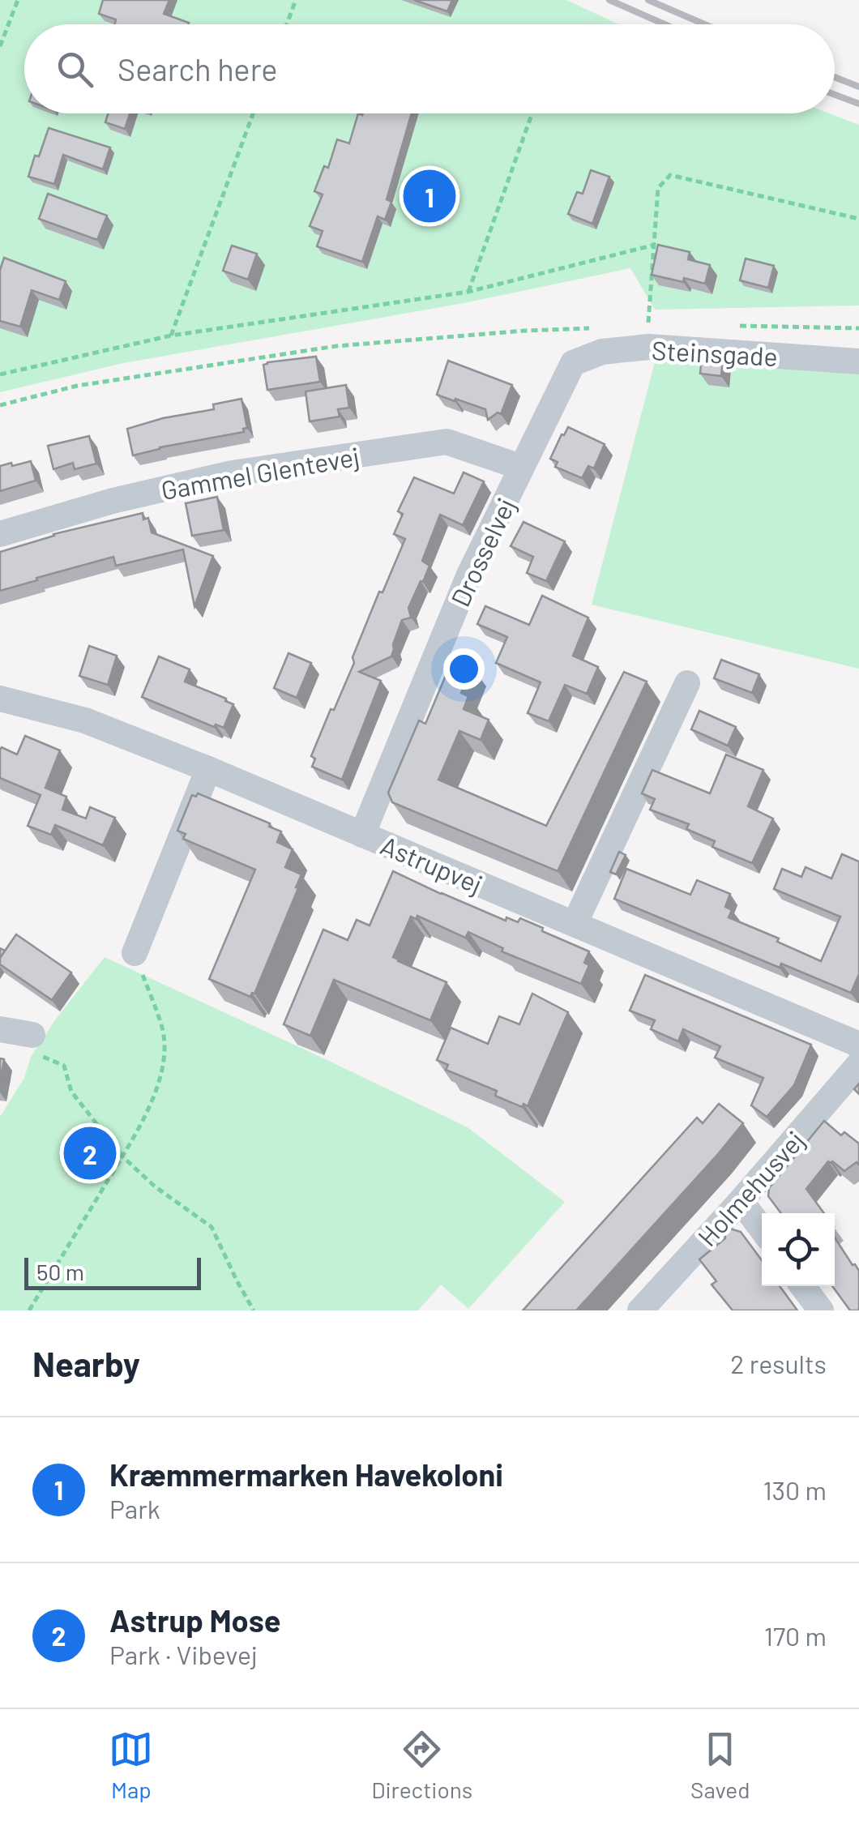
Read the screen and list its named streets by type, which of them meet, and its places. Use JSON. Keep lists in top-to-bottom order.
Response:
{
  "streets": {
    "street": [
      "Steinsgade",
      "Gammel Glentevej",
      "Drosselvej",
      "Astrupvej",
      "Holmehusvej"
    ]
  },
  "crossings": [
    ["Steinsgade", "Drosselvej"],
    ["Gammel Glentevej", "Drosselvej"],
    ["Drosselvej", "Astrupvej"]
  ],
  "scale_bar": "50 m",
  "page": {
    "search": "Search here",
    "pins": ["1", "2"],
    "scale": "50 m",
    "heading": ["Nearby", "2 results"],
    "list": [
      {
        "mark": "1",
        "name": "Kræmmermarken Havekoloni",
        "note": "Park",
        "value": "130 m"
      },
      {
        "mark": "2",
        "name": "Astrup Mose",
        "note": "Park · Vibevej",
        "value": "170 m"
      }
    ],
    "nav": ["Map", "Directions", "Saved"]
  }
}
